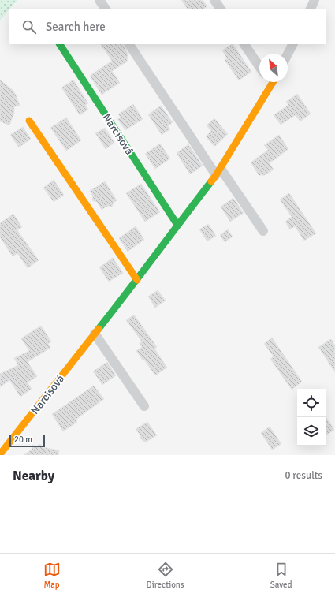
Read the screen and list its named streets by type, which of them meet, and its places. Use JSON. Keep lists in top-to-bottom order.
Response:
{
  "streets": {
    "street": ["Narcisová"]
  },
  "scale_bar": "20 m",
  "north": "top left",
  "page": {
    "search": "Search here",
    "scale": "20 m",
    "heading": ["Nearby", "0 results"],
    "nav": ["Map", "Directions", "Saved"]
  }
}
